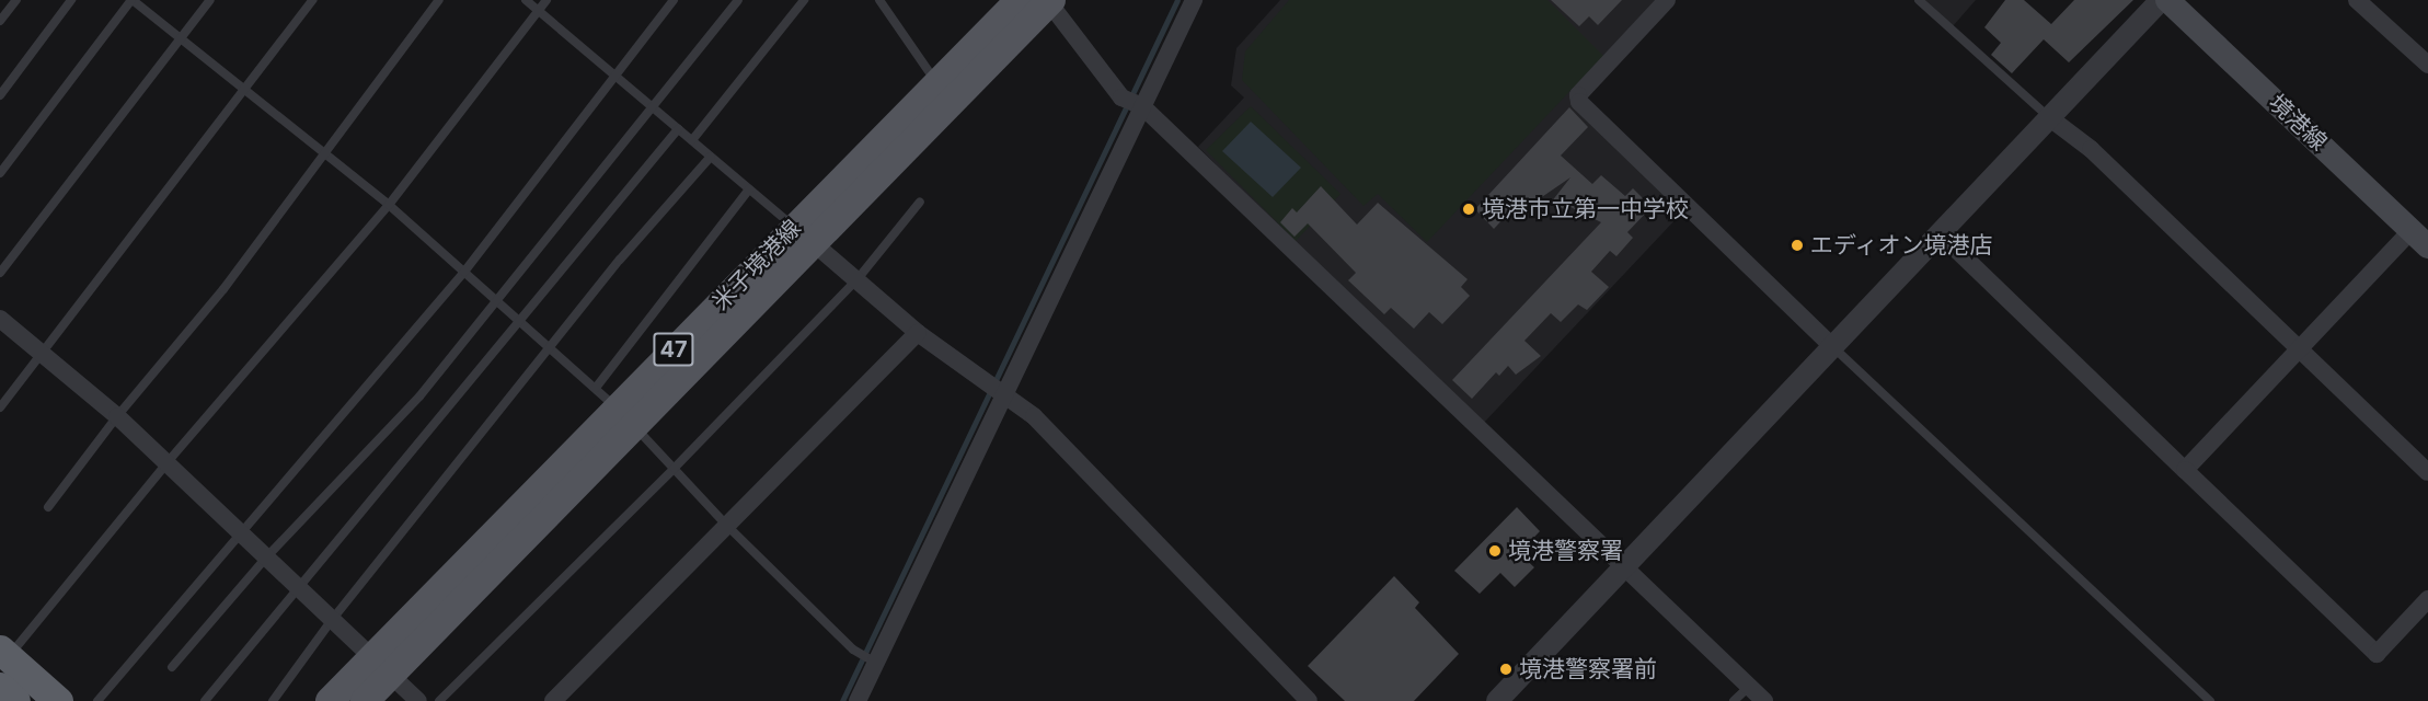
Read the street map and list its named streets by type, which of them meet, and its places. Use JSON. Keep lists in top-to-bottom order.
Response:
{
  "streets": {
    "main road": ["境港線", "米子境港線", "47"]
  },
  "places": [
    "境港市立第一中学校",
    "エディオン境港店",
    "境港警察署",
    "境港警察署前"
  ]
}
